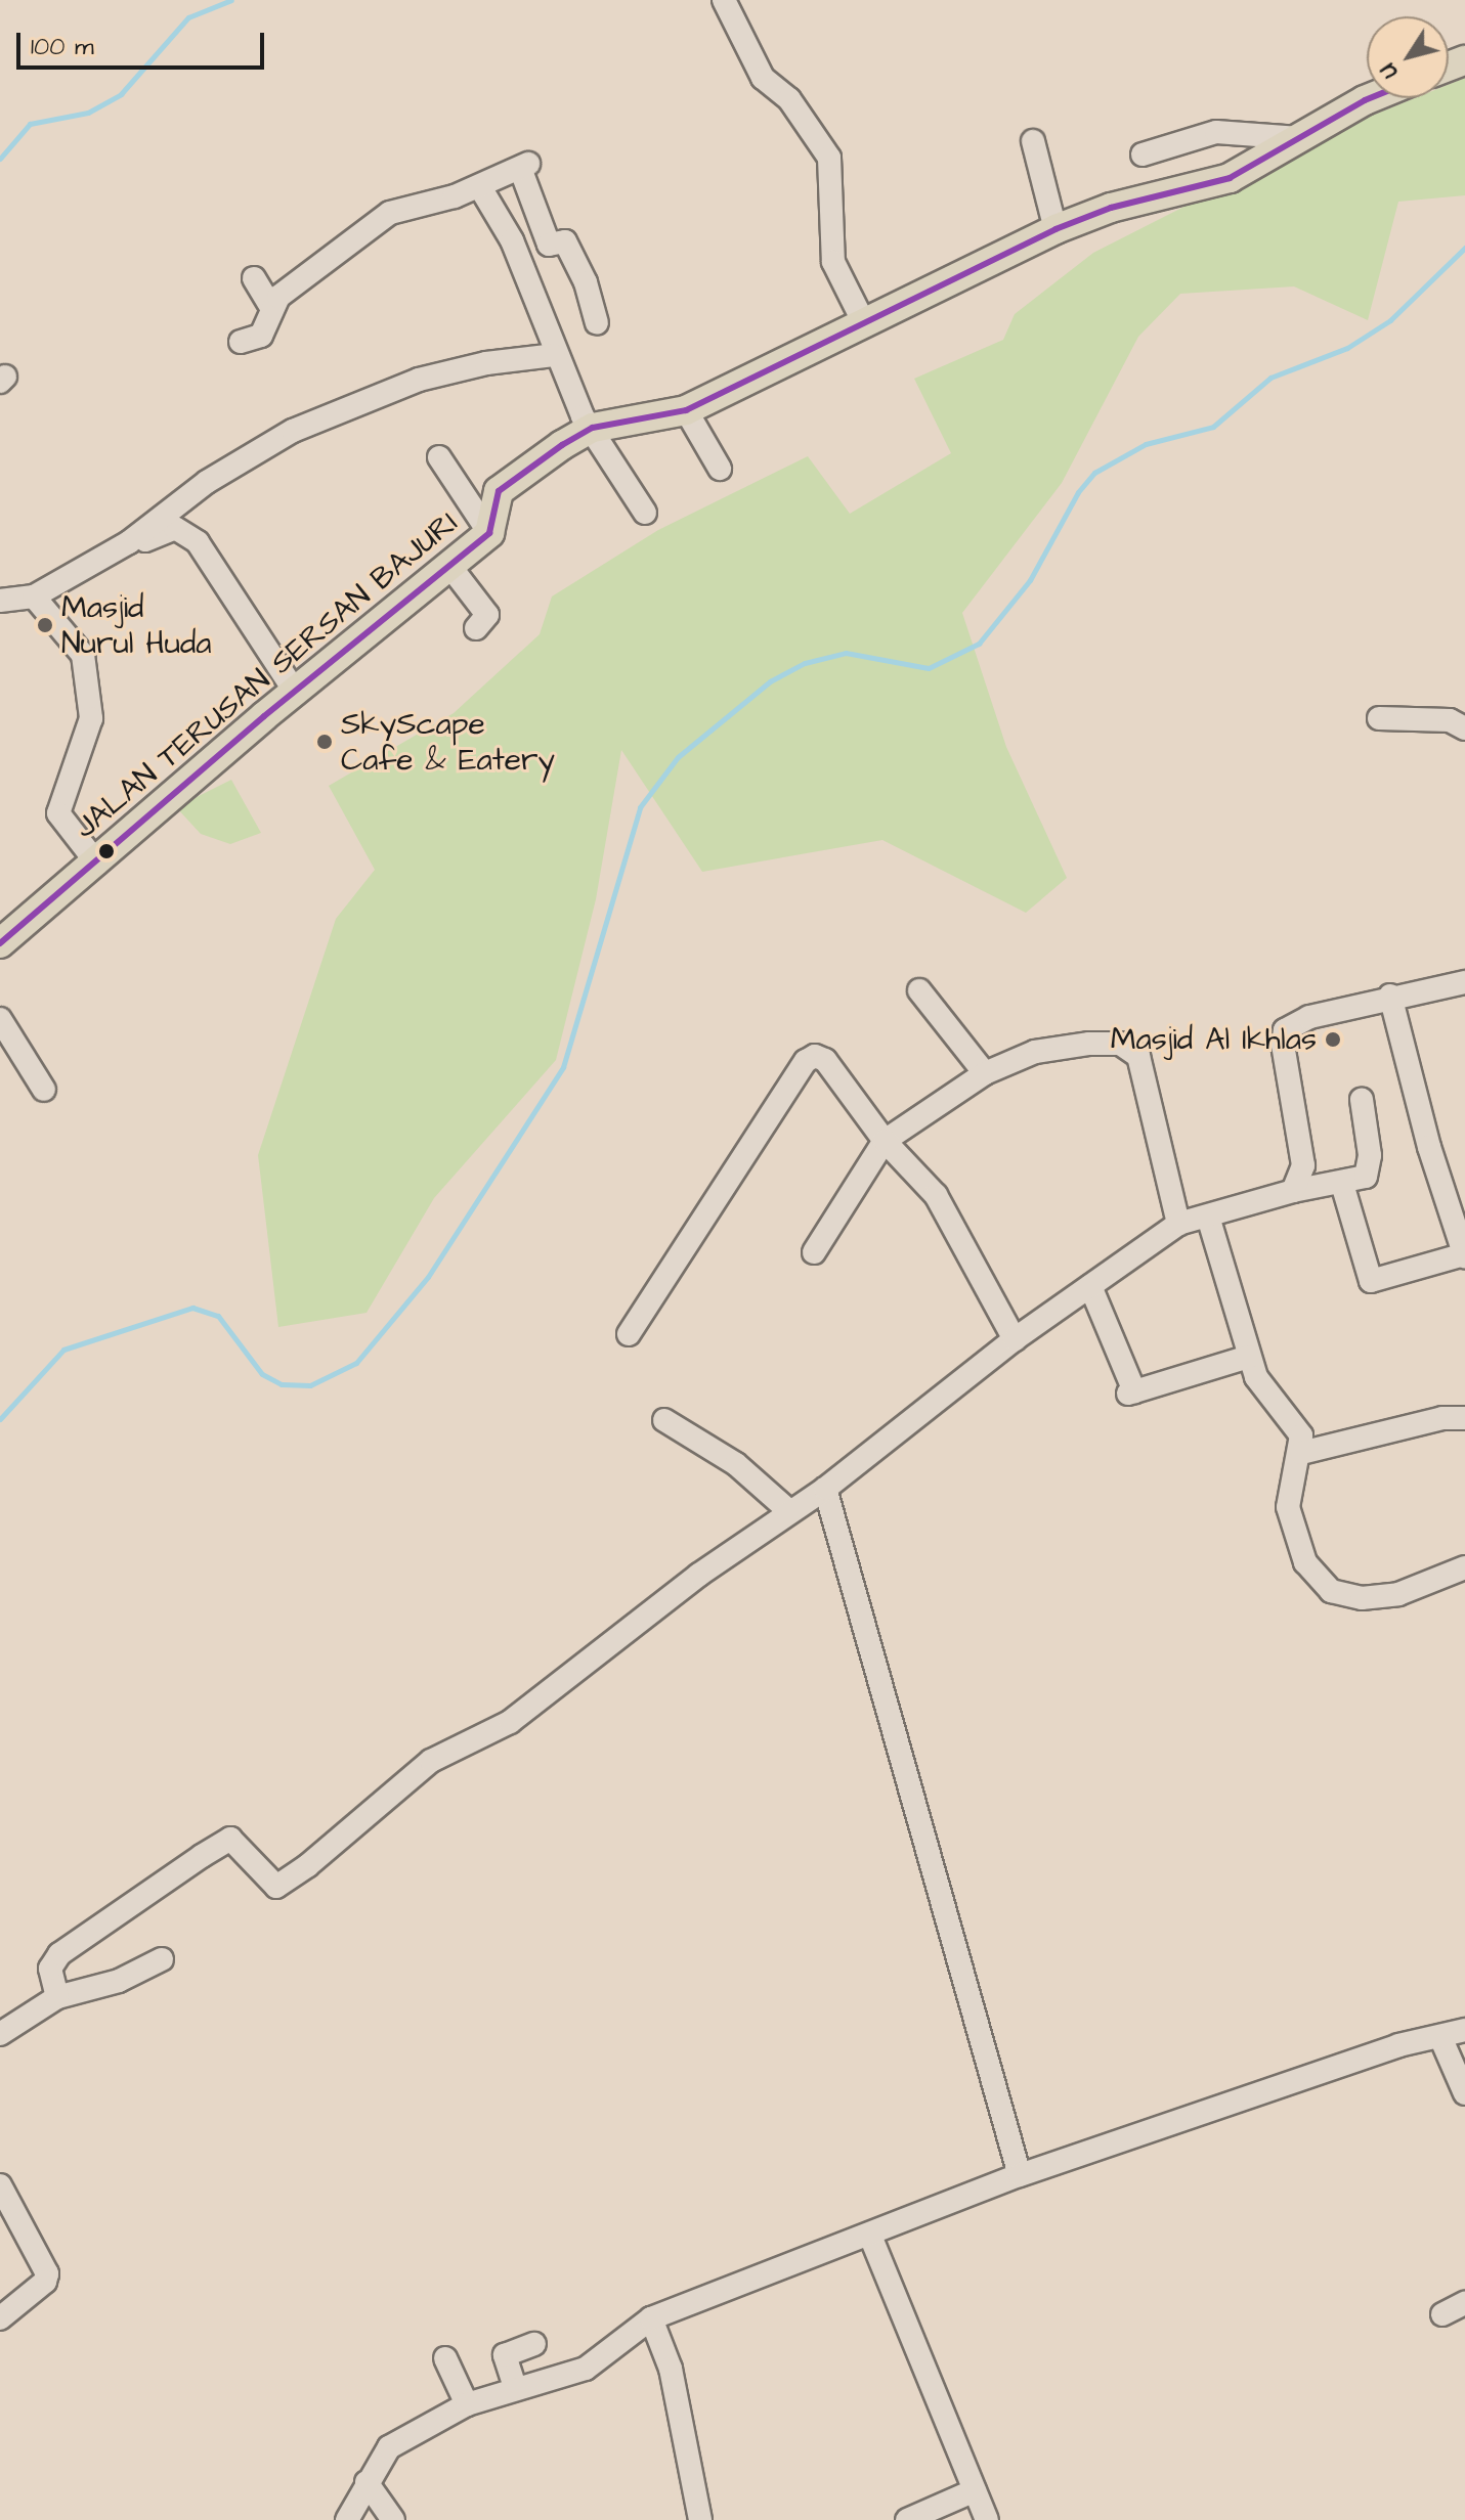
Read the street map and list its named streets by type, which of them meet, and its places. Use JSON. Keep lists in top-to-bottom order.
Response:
{
  "streets": {
    "main road": ["JALAN TERUSAN SERSAN BAJURI"]
  },
  "places": ["Masjid Nurul Huda", "SkyScape Cafe & Eatery", "Masjid Al Ikhlas"],
  "scale_bar": "100 m",
  "north": "bottom left"
}
